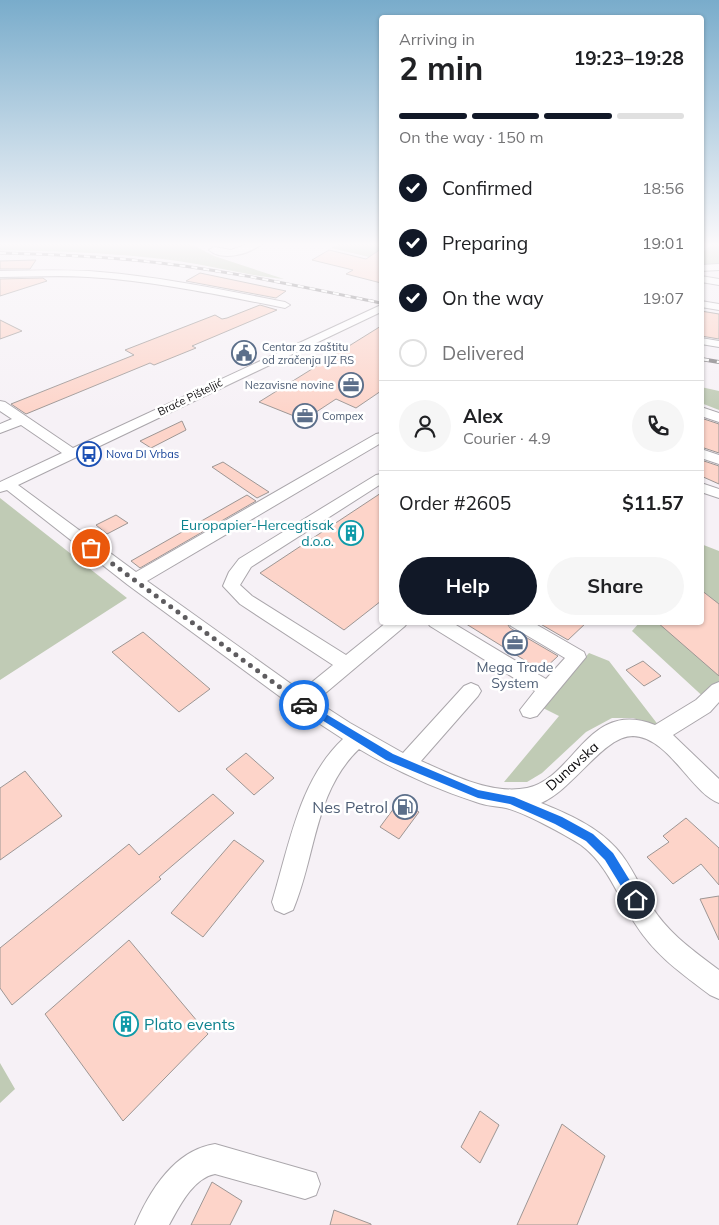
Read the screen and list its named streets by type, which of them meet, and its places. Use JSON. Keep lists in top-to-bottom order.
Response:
{
  "streets": {
    "street": ["Braće Pišteljić", "Dunavska"]
  },
  "crossings": [
    ["Braće Pišteljić", "Dunavska"]
  ],
  "places": {
    "public building": ["Centar za zaštitu od zračenja IJZ RS"],
    "office": ["Nezavisne novine", "Compex", "Mega Trade System"],
    "bus stop": ["Nova DI Vrbas"],
    "building": ["Europapier-Hercegtisak d.o.o.", "Plato events"],
    "fuel station": ["Nes Petrol"]
  },
  "page": {
    "heading": ["2 min", "Arriving in", "19:23–19:28"],
    "panel": [
      "Alex",
      "Courier · 4.9",
      "Order #2605",
      "$11.57"
    ],
    "bar": "On the way · 150 m",
    "list": [
      ["Confirmed", "18:56"],
      ["Preparing", "19:01"],
      ["On the way", "19:07"],
      "Delivered"
    ],
    "buttons": ["Help", "Share"]
  }
}
